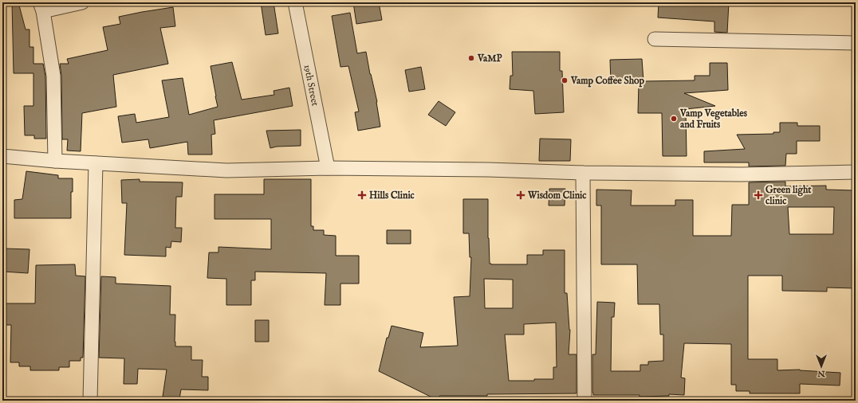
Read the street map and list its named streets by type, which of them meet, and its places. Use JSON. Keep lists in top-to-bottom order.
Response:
{
  "streets": {
    "street": ["19th Street"]
  },
  "places": {
    "other": ["VaMP", "Vamp Coffee Shop", "Vamp Vegetables and Fruits"],
    "health": ["Hills Clinic", "Wisdom Clinic", "Green light clinic"]
  },
  "north": "bottom"
}
